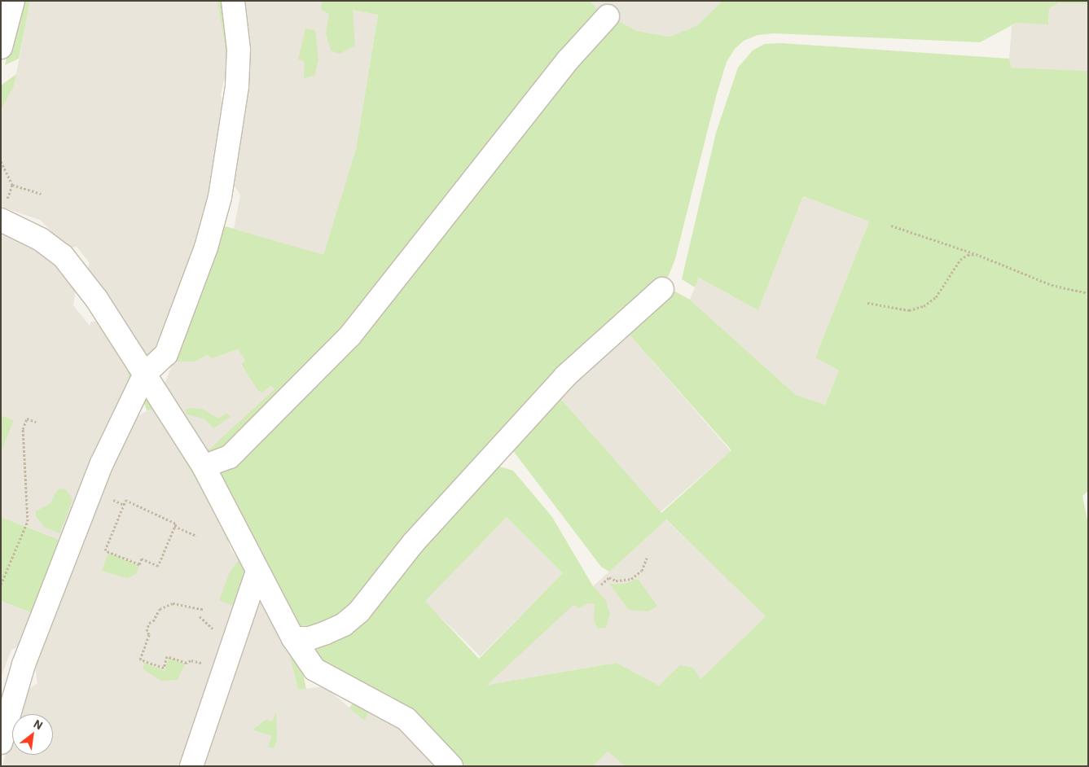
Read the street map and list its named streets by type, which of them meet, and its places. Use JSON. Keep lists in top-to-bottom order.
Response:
{
  "north": "top right"
}
